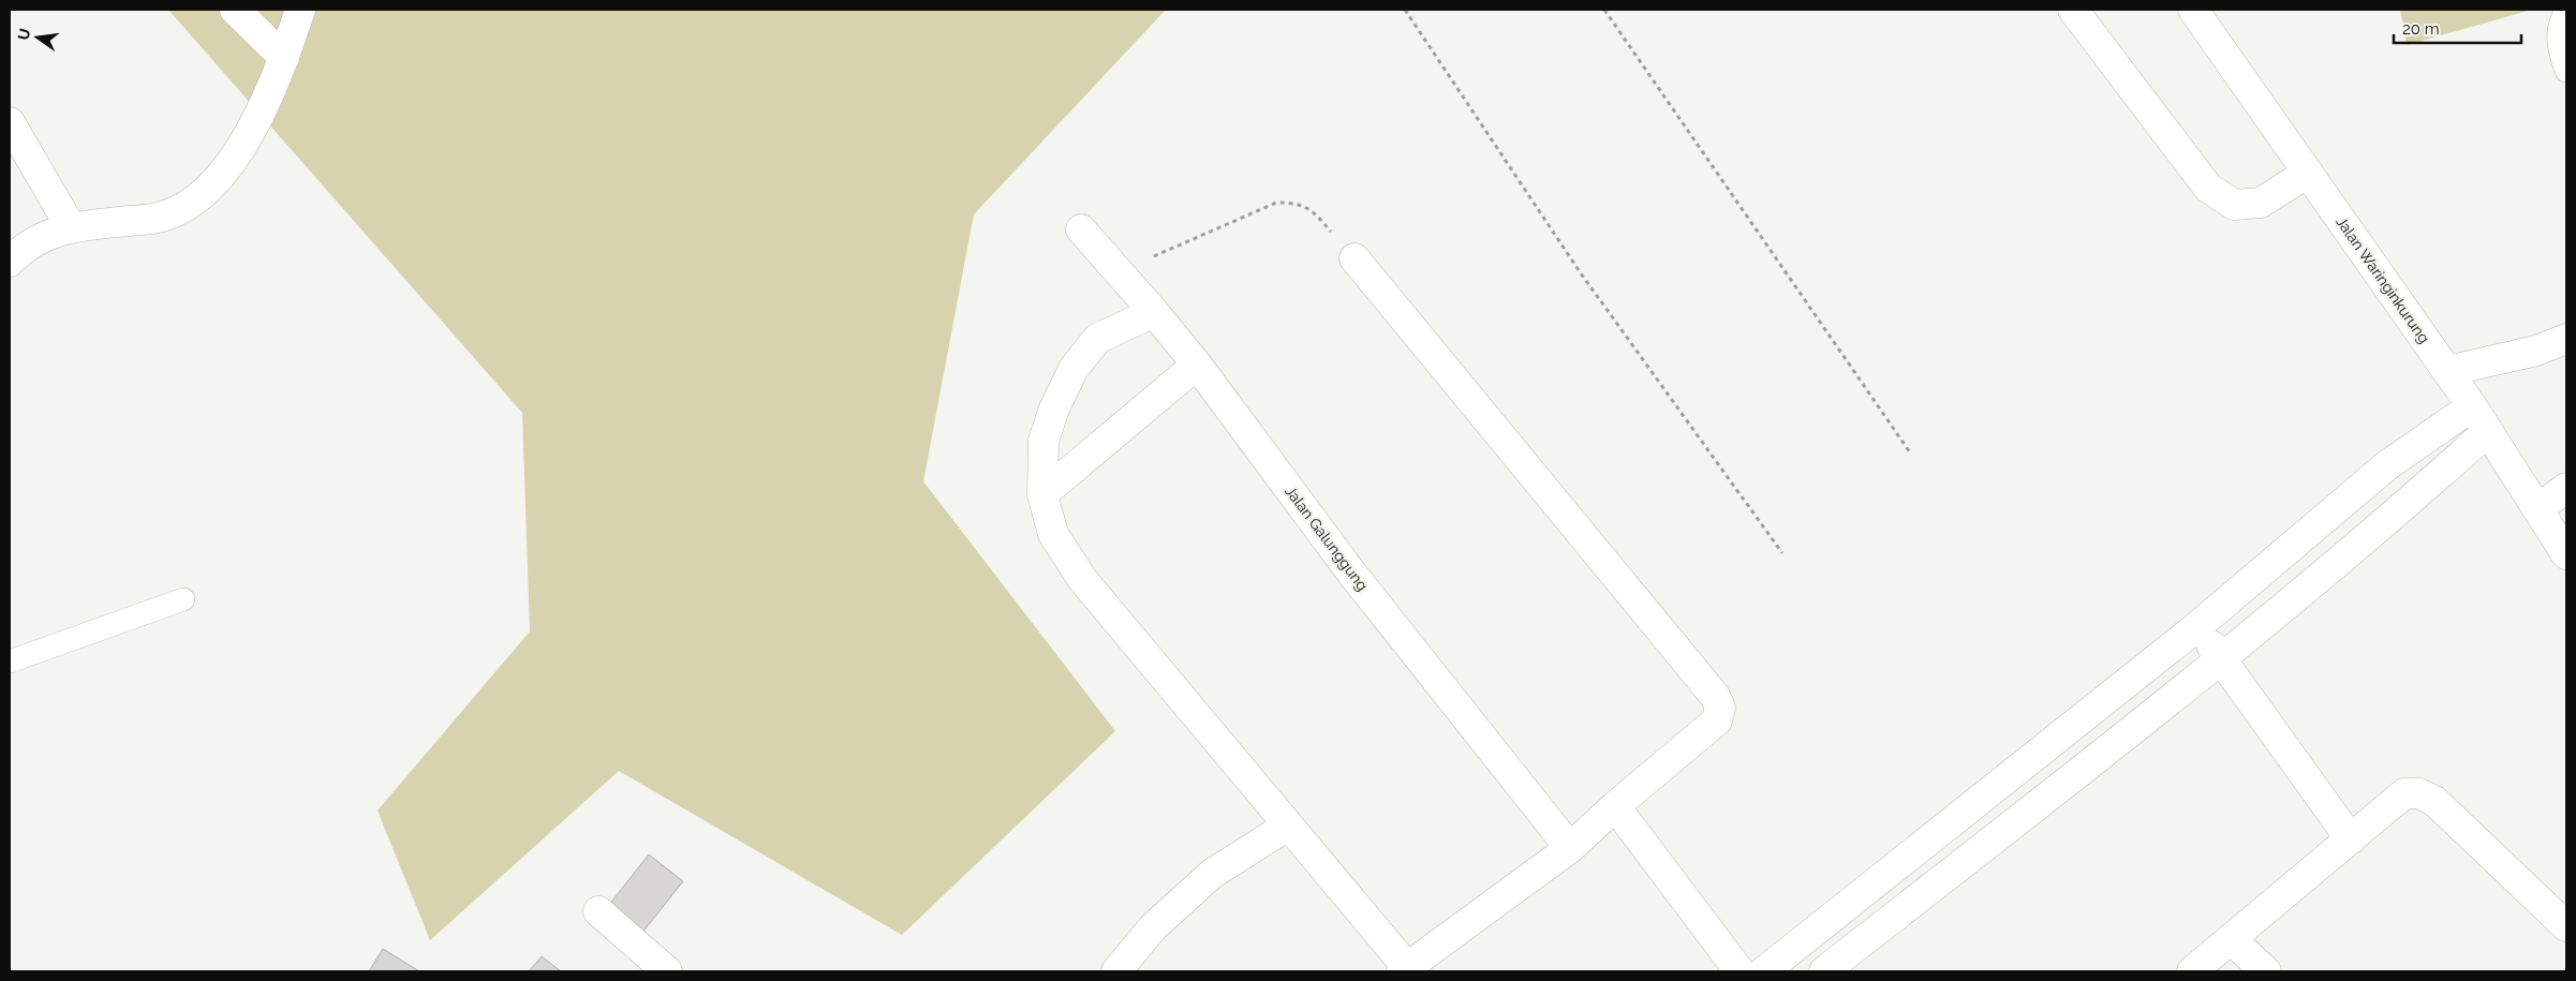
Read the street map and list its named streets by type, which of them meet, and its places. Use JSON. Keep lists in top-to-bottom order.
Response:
{
  "streets": {
    "street": ["Jalan Waringinkurung", "Jalan Galunggung"]
  },
  "scale_bar": "20 m",
  "north": "left"
}
